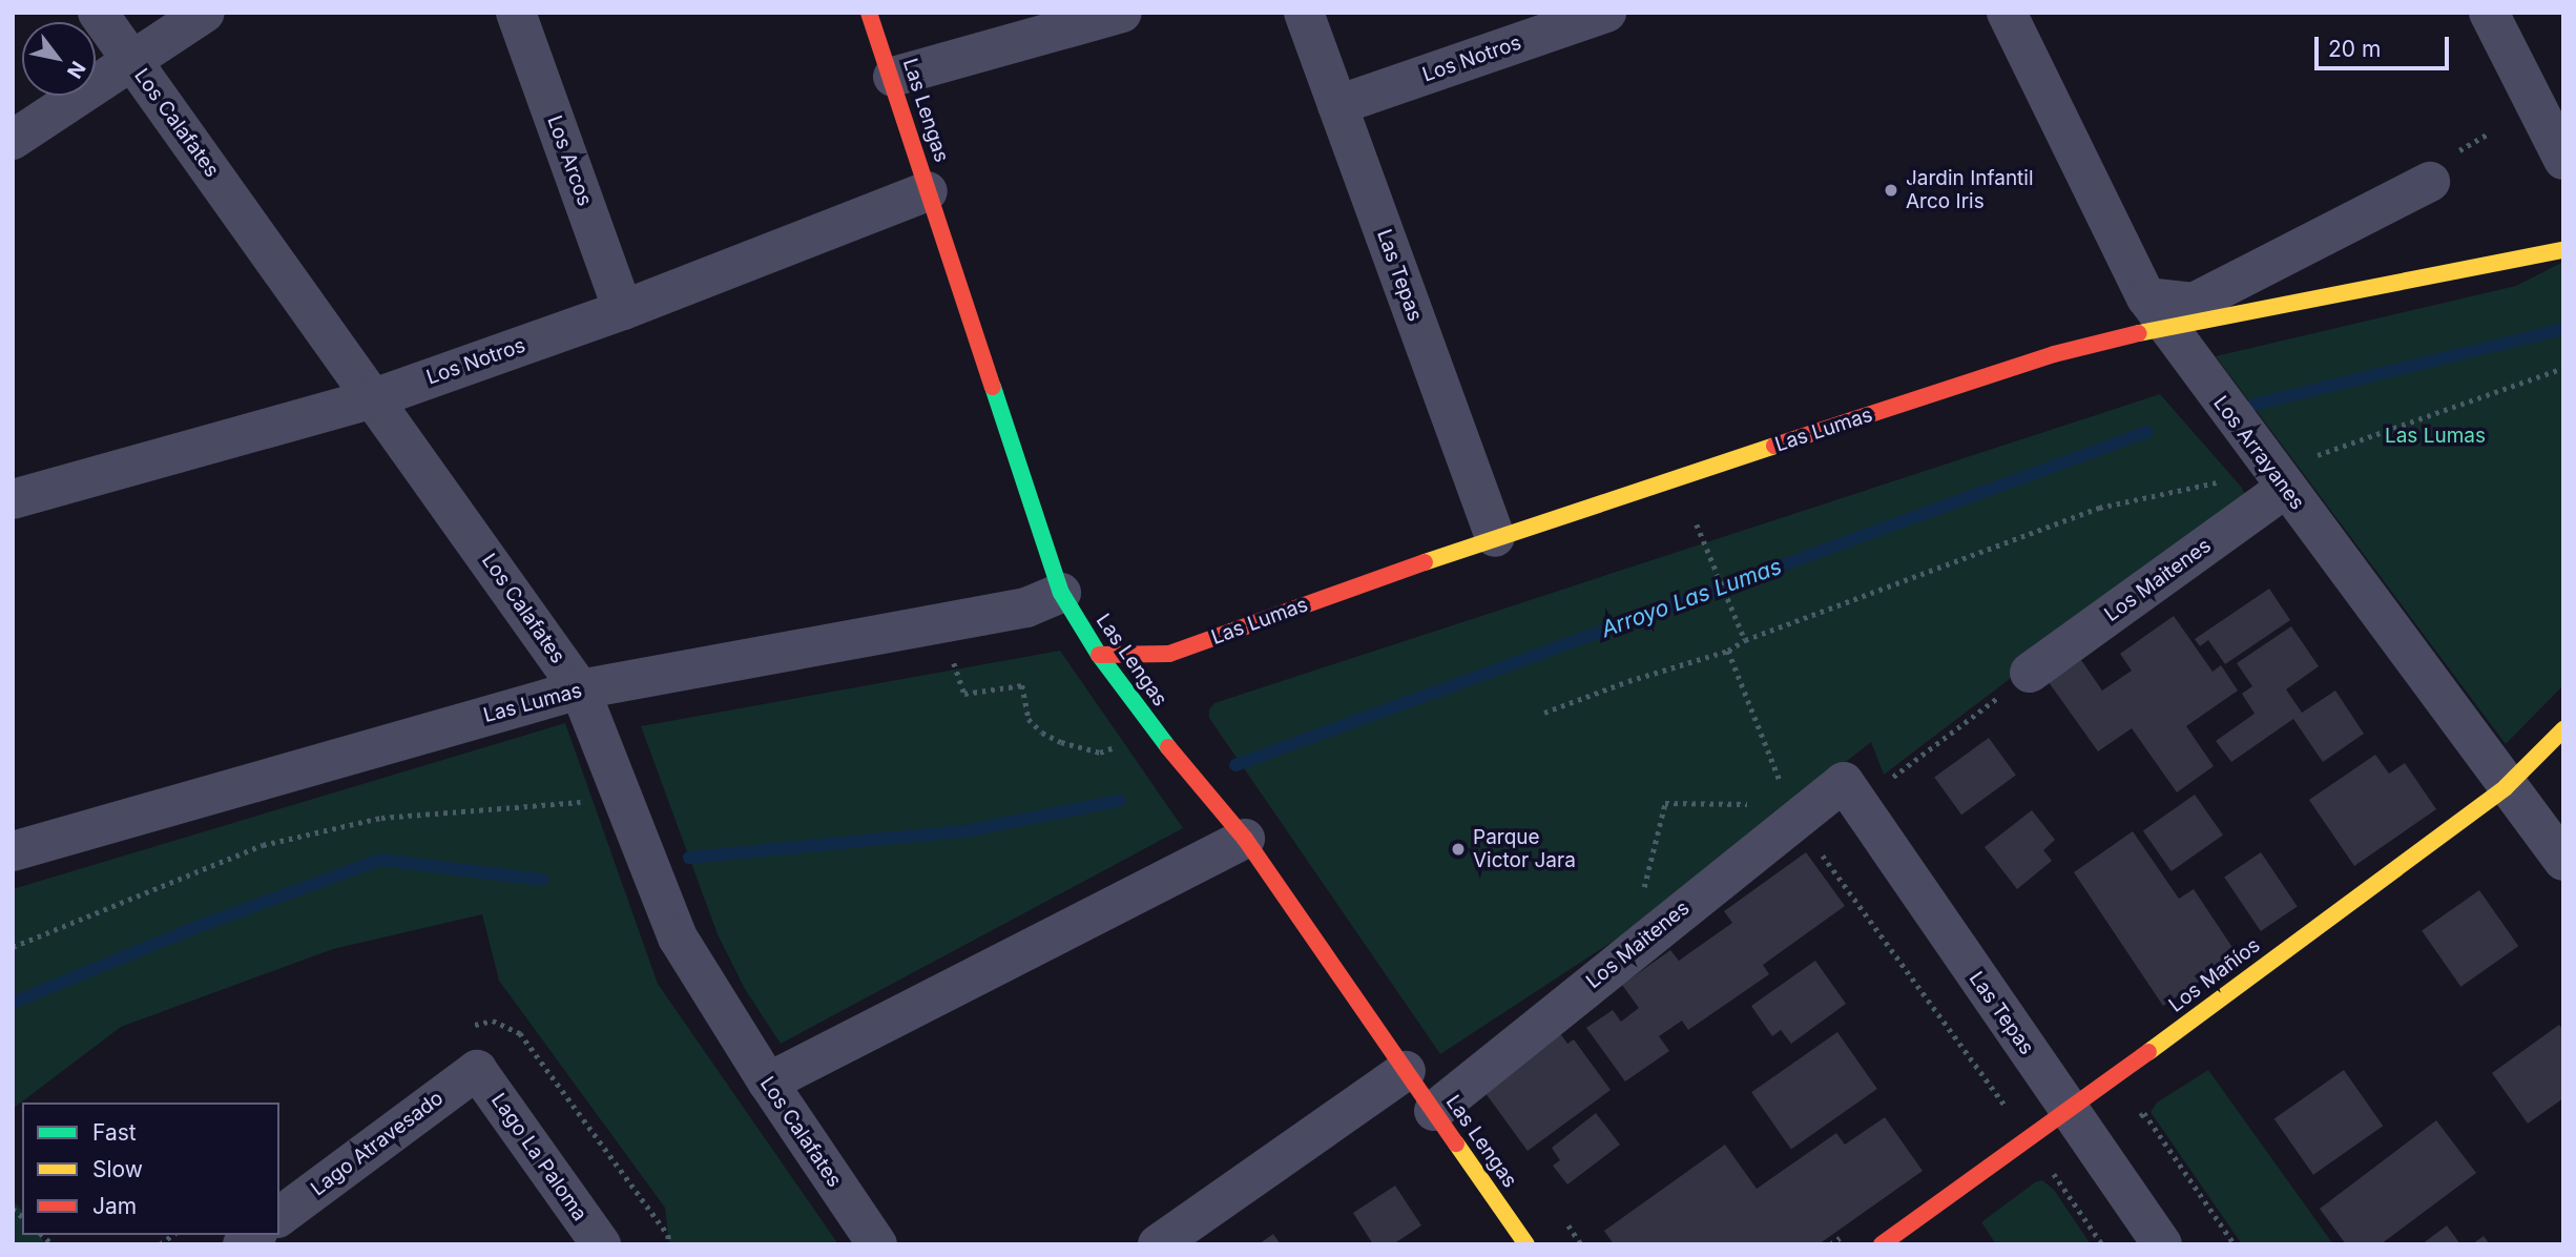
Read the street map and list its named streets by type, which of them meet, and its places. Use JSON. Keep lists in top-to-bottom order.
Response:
{
  "streets": {
    "street": [
      "Los Notros",
      "Las Lengas",
      "Los Calafates",
      "Los Arcos",
      "Las Tepas",
      "Las Lumas",
      "Los Arrayanes",
      "Los Maitenes",
      "Los Mañíos",
      "Lago Atravesado",
      "Lago La Paloma"
    ]
  },
  "crossings": [
    ["Los Notros", "Las Lengas"],
    ["Los Notros", "Los Calafates"],
    ["Los Notros", "Los Arcos"],
    ["Los Notros", "Las Tepas"],
    ["Las Lengas", "Las Lumas"],
    ["Las Lengas", "Los Maitenes"],
    ["Los Calafates", "Las Lumas"],
    ["Las Tepas", "Las Lumas"],
    ["Las Tepas", "Los Maitenes"],
    ["Las Tepas", "Los Mañíos"],
    ["Las Lumas", "Los Arrayanes"],
    ["Los Arrayanes", "Los Maitenes"],
    ["Los Arrayanes", "Los Mañíos"],
    ["Lago Atravesado", "Lago La Paloma"]
  ],
  "water": ["Arroyo Las Lumas"],
  "parks": ["Las Lumas"],
  "places": ["Jardin Infantil Arco Iris", "Parque Victor Jara"],
  "legend": ["Fast", "Slow", "Jam"],
  "scale_bar": "20 m",
  "north": "bottom right"
}
